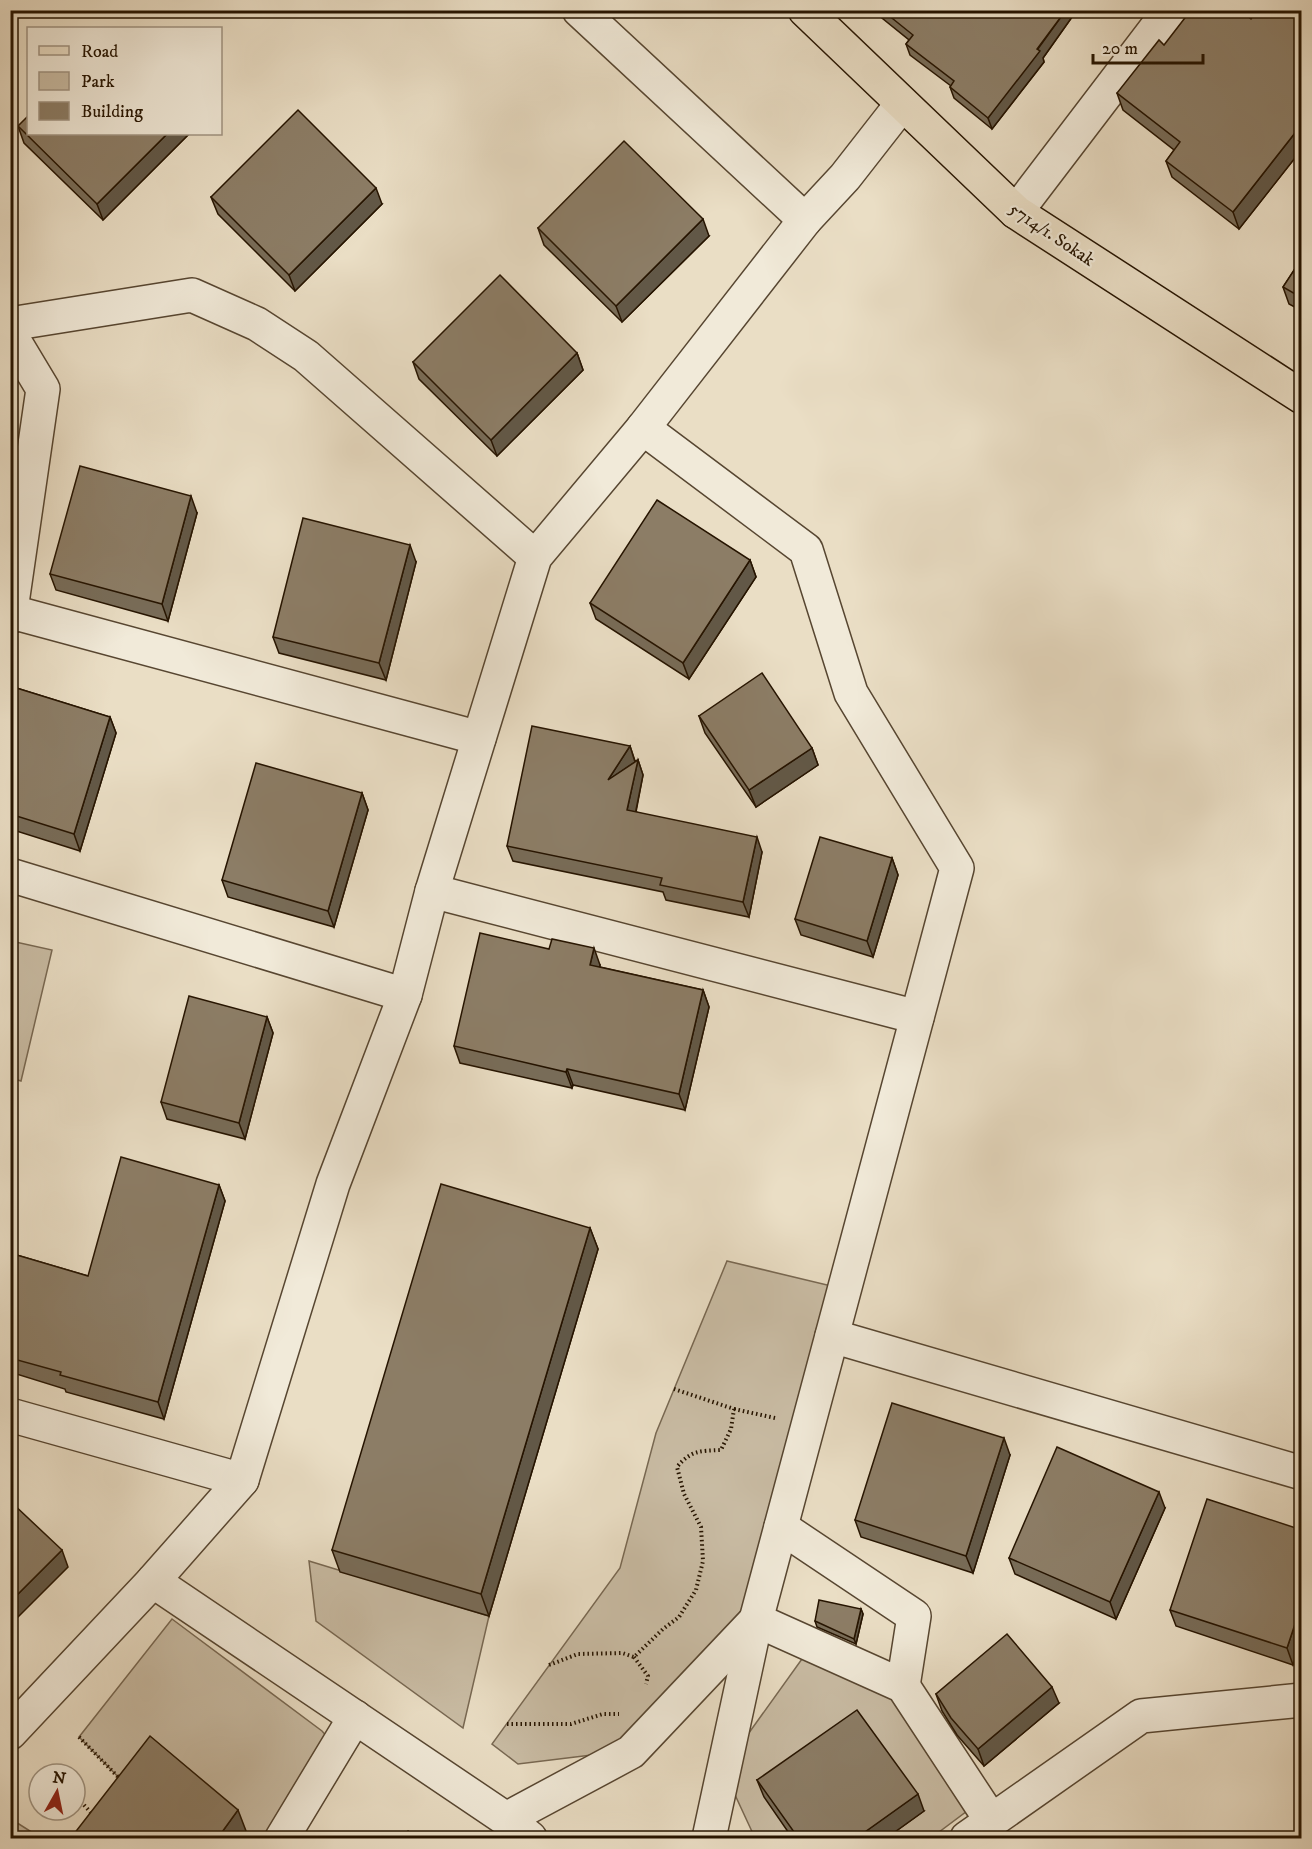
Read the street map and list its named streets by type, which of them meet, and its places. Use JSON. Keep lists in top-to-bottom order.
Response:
{
  "streets": {
    "main road": ["5714/1. Sokak"]
  },
  "legend": ["Road", "Park", "Building"],
  "scale_bar": "20 m",
  "north": "top"
}
